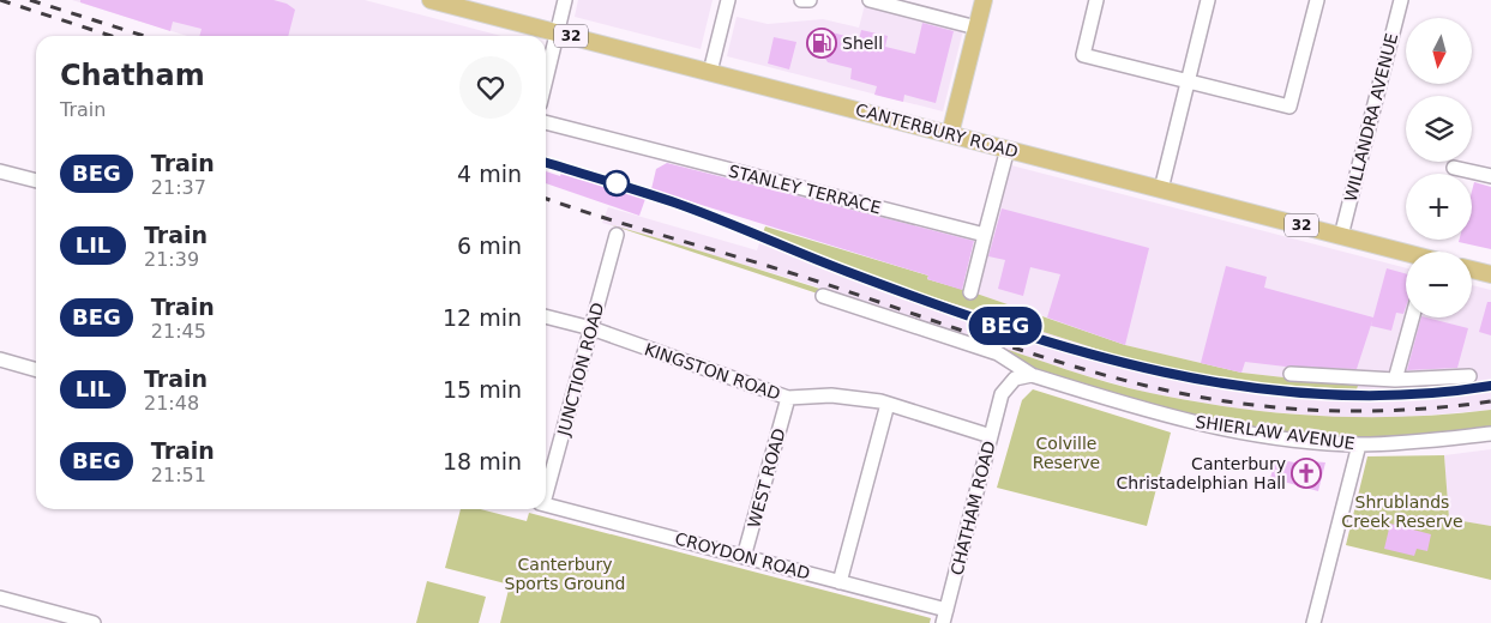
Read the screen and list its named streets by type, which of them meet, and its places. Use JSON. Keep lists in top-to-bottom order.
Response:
{
  "streets": {
    "main road": ["32", "CANTERBURY ROAD"],
    "street": [
      "WILLANDRA AVENUE",
      "STANLEY TERRACE",
      "JUNCTION ROAD",
      "KINGSTON ROAD",
      "SHIERLAW AVENUE",
      "WEST ROAD",
      "CHATHAM ROAD",
      "CROYDON ROAD"
    ]
  },
  "crossings": [
    ["WILLANDRA AVENUE", "CANTERBURY ROAD"],
    ["JUNCTION ROAD", "KINGSTON ROAD"],
    ["KINGSTON ROAD", "WEST ROAD"],
    ["KINGSTON ROAD", "CHATHAM ROAD"],
    ["SHIERLAW AVENUE", "CHATHAM ROAD"],
    ["WEST ROAD", "CROYDON ROAD"],
    ["CHATHAM ROAD", "CROYDON ROAD"]
  ],
  "parks": ["Colville Reserve", "Shrublands Creek Reserve", "Canterbury Sports Ground"],
  "places": {
    "fuel station": ["Shell"],
    "church": ["Canterbury Christadelphian Hall"]
  },
  "north": "bottom",
  "page": {
    "on_map": "BEG",
    "map_buttons": ["+", "−"],
    "heading": ["Chatham", "Train"],
    "list": [
      {
        "mark": "BEG",
        "name": "Train",
        "note": "21:37",
        "value": "4 min"
      },
      {
        "mark": "LIL",
        "name": "Train",
        "note": "21:39",
        "value": "6 min"
      },
      {
        "mark": "BEG",
        "name": "Train",
        "note": "21:45",
        "value": "12 min"
      },
      {
        "mark": "LIL",
        "name": "Train",
        "note": "21:48",
        "value": "15 min"
      },
      {
        "mark": "BEG",
        "name": "Train",
        "note": "21:51",
        "value": "18 min"
      }
    ]
  }
}
